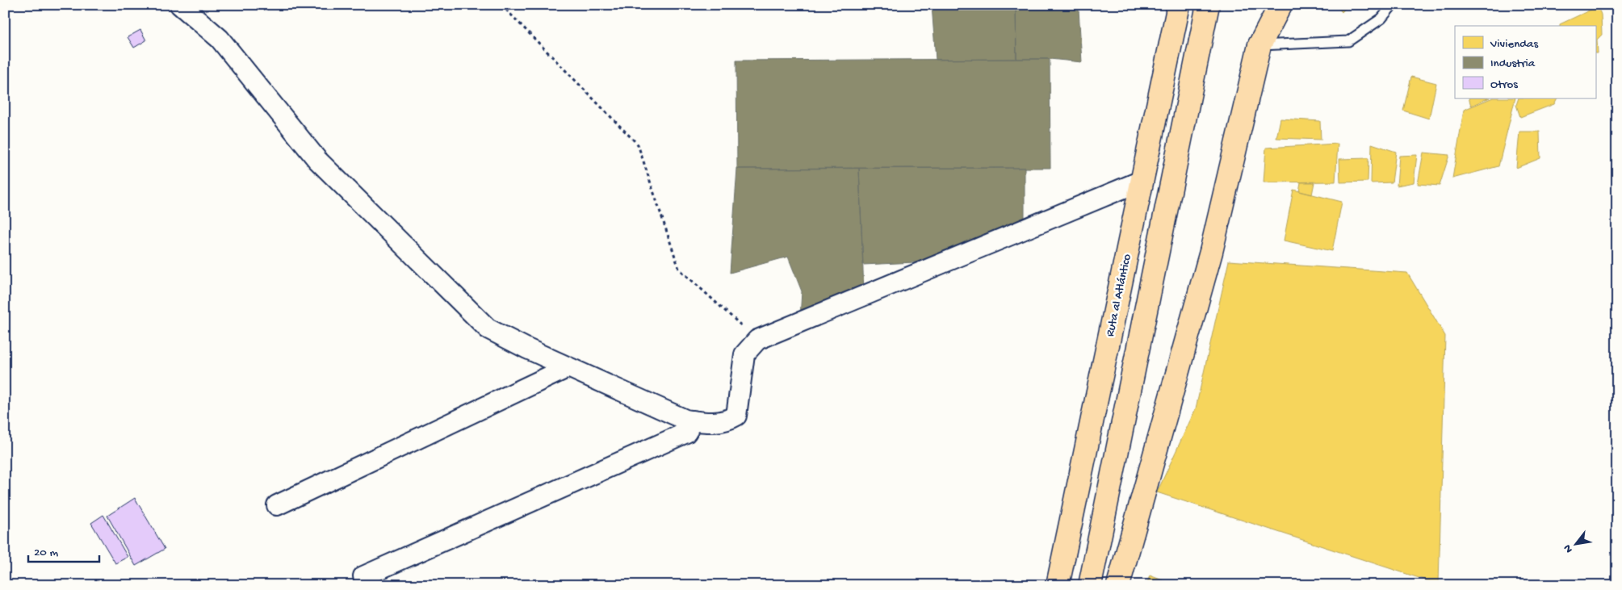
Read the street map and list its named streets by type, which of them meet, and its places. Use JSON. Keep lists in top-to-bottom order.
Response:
{
  "streets": {
    "main road": ["Ruta al Atlántico"]
  },
  "legend": ["Viviendas", "Industria", "Otros"],
  "scale_bar": "20 m",
  "north": "bottom left"
}
